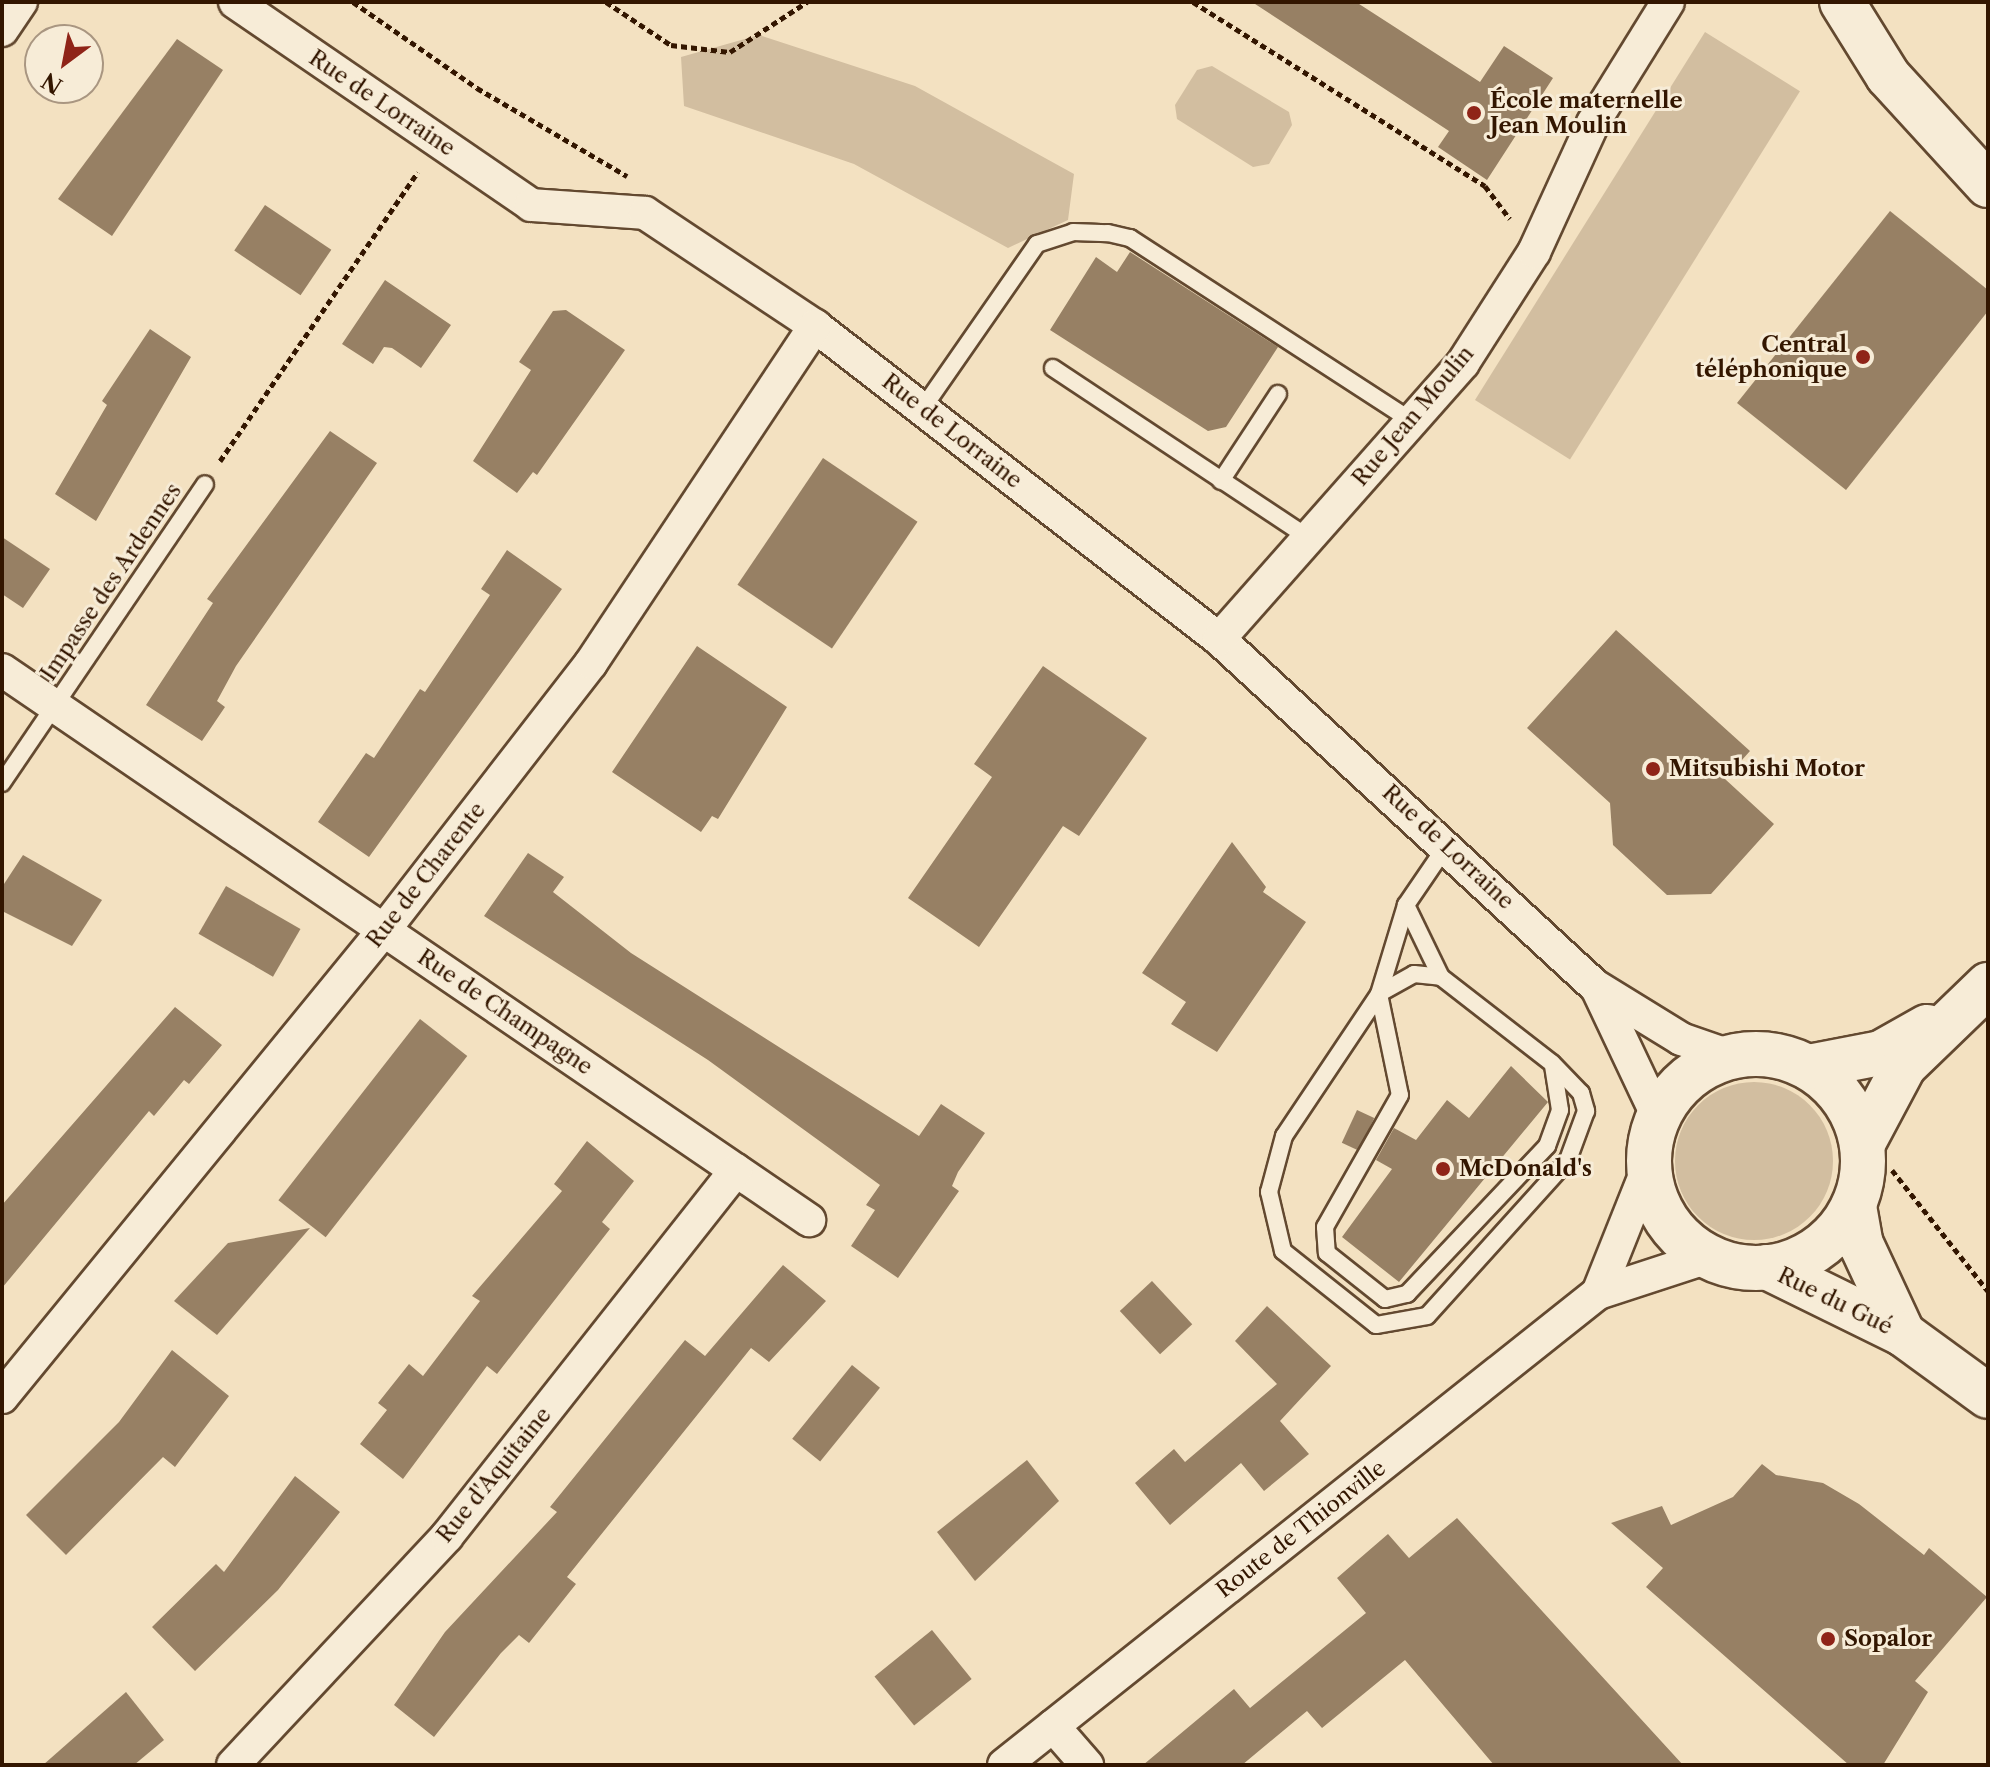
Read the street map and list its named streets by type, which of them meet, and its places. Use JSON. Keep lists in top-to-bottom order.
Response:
{
  "streets": {
    "street": [
      "Rue de Lorraine",
      "Rue Jean Moulin",
      "Rue de Charente",
      "Rue de Champagne",
      "Rue du Gué",
      "Rue d'Aquitaine",
      "Route de Thionville"
    ],
    "lane": ["Impasse des Ardennes"]
  },
  "crossings": [
    ["Rue de Lorraine", "Rue Jean Moulin"],
    ["Rue de Lorraine", "Rue de Charente"],
    ["Rue de Lorraine", "Rue du Gué"],
    ["Rue de Lorraine", "Route de Thionville"],
    ["Impasse des Ardennes", "Rue de Champagne"],
    ["Rue de Charente", "Rue de Champagne"],
    ["Rue de Champagne", "Rue d'Aquitaine"],
    ["Rue du Gué", "Route de Thionville"]
  ],
  "places": [
    "École maternelle Jean Moulin",
    "Central téléphonique",
    "Mitsubishi Motor",
    "McDonald's",
    "Sopalor"
  ],
  "north": "bottom left"
}
